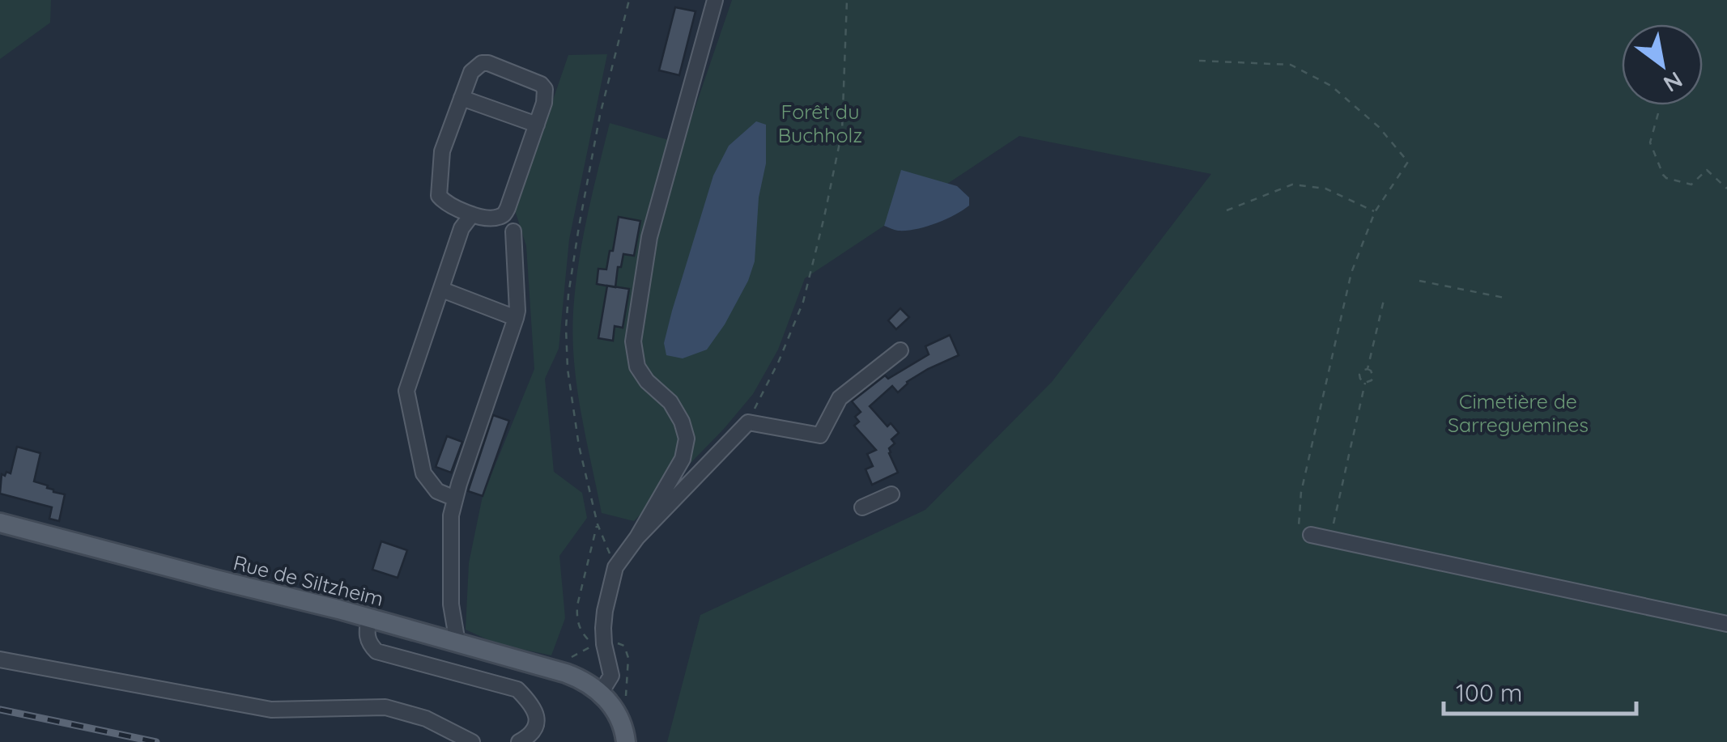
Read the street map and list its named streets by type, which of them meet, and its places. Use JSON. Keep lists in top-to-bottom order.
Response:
{
  "streets": {
    "main road": ["Rue de Siltzheim"]
  },
  "parks": ["Forêt du Buchholz", "Cimetière de Sarreguemines"],
  "scale_bar": "100 m",
  "north": "bottom right"
}
